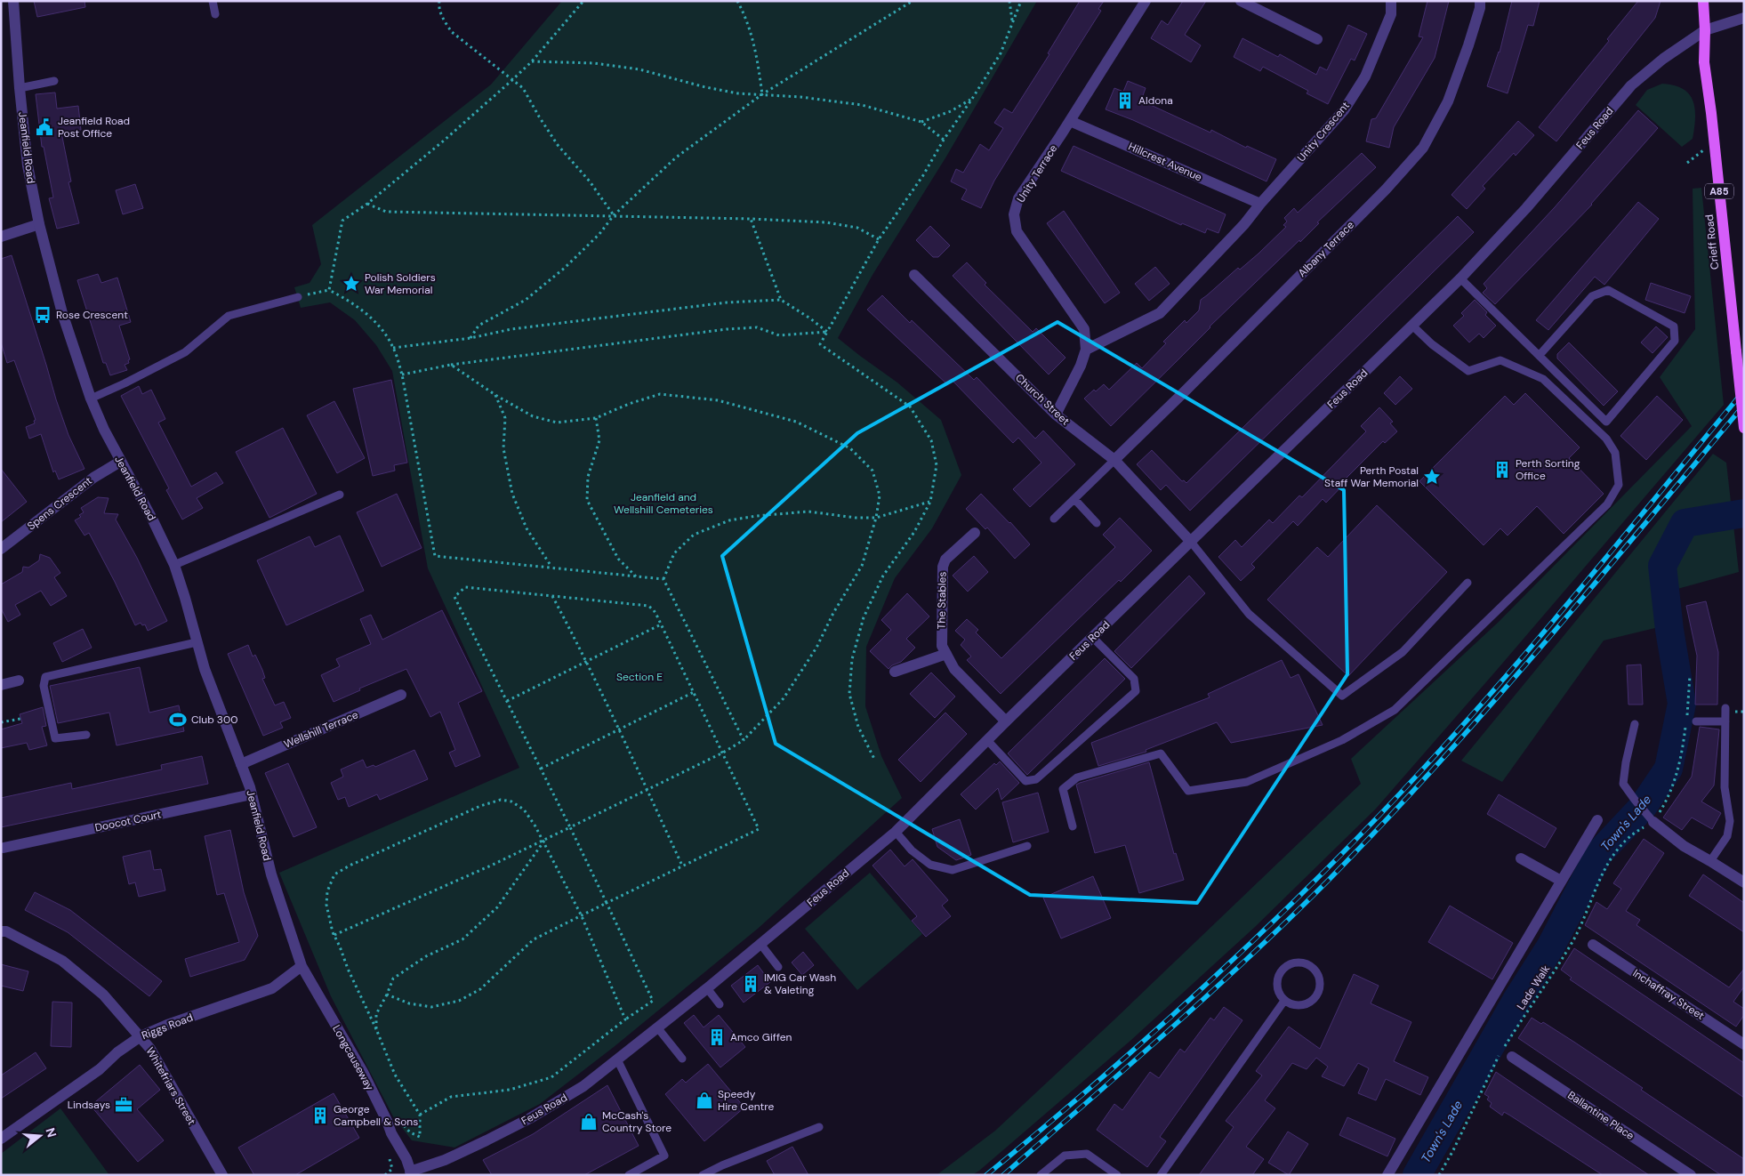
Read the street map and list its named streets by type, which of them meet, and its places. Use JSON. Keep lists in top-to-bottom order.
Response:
{
  "streets": {
    "main road": ["A85", "Crieff Road"],
    "street": [
      "Feus Road",
      "Unity Crescent",
      "Jeanfield Road",
      "Hillcrest Avenue",
      "Unity Terrace",
      "Albany Terrace",
      "Church Street",
      "Spens Crescent",
      "The Stables",
      "Wellshill Terrace",
      "Doocot Court",
      "Inchaffray Street",
      "Riggs Road",
      "Longcauseway",
      "Whitefriars Street",
      "Ballantine Place"
    ],
    "path": ["Lade Walk"]
  },
  "crossings": [
    ["Feus Road", "Crieff Road"],
    ["Feus Road", "Church Street"],
    ["Feus Road", "The Stables"],
    ["Feus Road", "Longcauseway"],
    ["Unity Crescent", "Hillcrest Avenue"],
    ["Jeanfield Road", "Spens Crescent"],
    ["Jeanfield Road", "Wellshill Terrace"],
    ["Jeanfield Road", "Doocot Court"],
    ["Jeanfield Road", "Riggs Road"],
    ["Jeanfield Road", "Longcauseway"],
    ["Hillcrest Avenue", "Unity Terrace"],
    ["Unity Terrace", "Church Street"],
    ["Albany Terrace", "Church Street"],
    ["Riggs Road", "Longcauseway"],
    ["Riggs Road", "Whitefriars Street"]
  ],
  "water": ["Town's Lade"],
  "parks": ["Jeanfield and Wellshill Cemeteries", "Section E"],
  "places": {
    "building": [
      "Aldona",
      "Perth Sorting Office",
      "IMIG Car Wash & Valeting",
      "Amco Giffen",
      "George Campbell & Sons"
    ],
    "public building": ["Jeanfield Road Post Office"],
    "place": ["Polish Soldiers War Memorial", "Perth Postal Staff War Memorial"],
    "bus stop": ["Rose Crescent"],
    "sports": ["Club 300"],
    "shop": ["Speedy Hire Centre", "McCash's Country Store"],
    "office": ["Lindsays"]
  },
  "north": "right"
}
